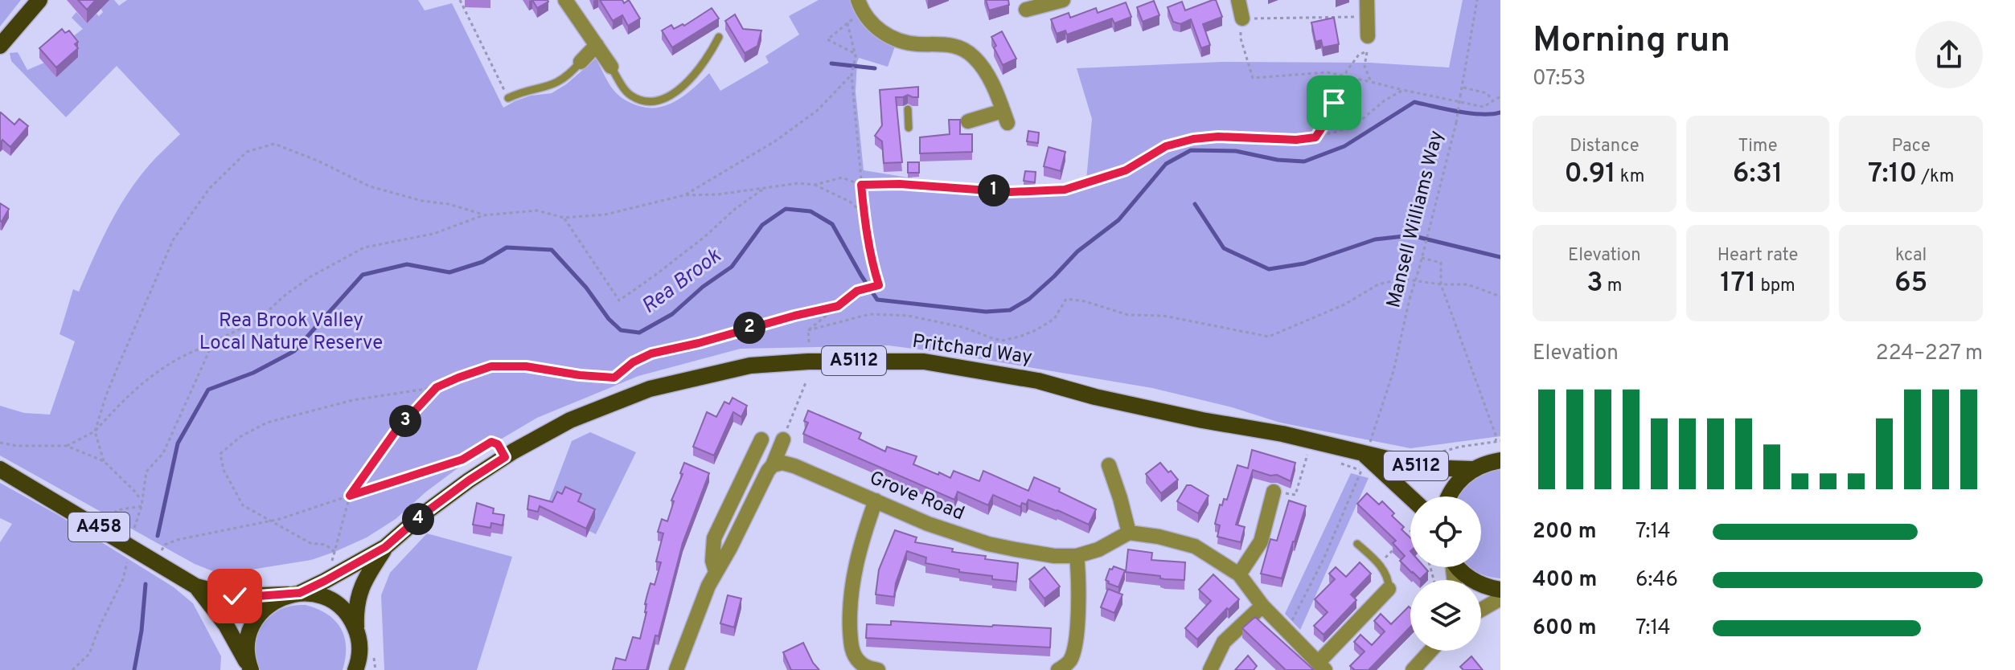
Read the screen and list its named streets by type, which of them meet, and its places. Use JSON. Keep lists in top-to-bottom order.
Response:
{
  "streets": {
    "main road": ["Pritchard Way", "A5112", "A458"],
    "street": ["Grove Road"],
    "path": ["Mansell Williams Way"]
  },
  "crossings": [
    ["Mansell Williams Way", "Pritchard Way"],
    ["Pritchard Way", "A458"]
  ],
  "water": ["Rea Brook"],
  "parks": ["Rea Brook Valley Local Nature Reserve"],
  "page": {
    "heading": ["Morning run", "07:53"],
    "stats": [
      ["Distance", "0.91 km"],
      ["Time", "6:31"],
      ["Pace", "7:10 /km"],
      ["Elevation", "3 m"],
      ["Heart rate", "171 bpm"],
      ["kcal", "65"]
    ],
    "pins": [
      "1",
      "2",
      "3",
      "4"
    ],
    "chart": ["Elevation", "224–227 m"],
    "list": [
      {
        "name": "200 m",
        "note": "7:14"
      },
      {
        "name": "400 m",
        "note": "6:46"
      },
      {
        "name": "600 m",
        "note": "7:14"
      }
    ]
  }
}
